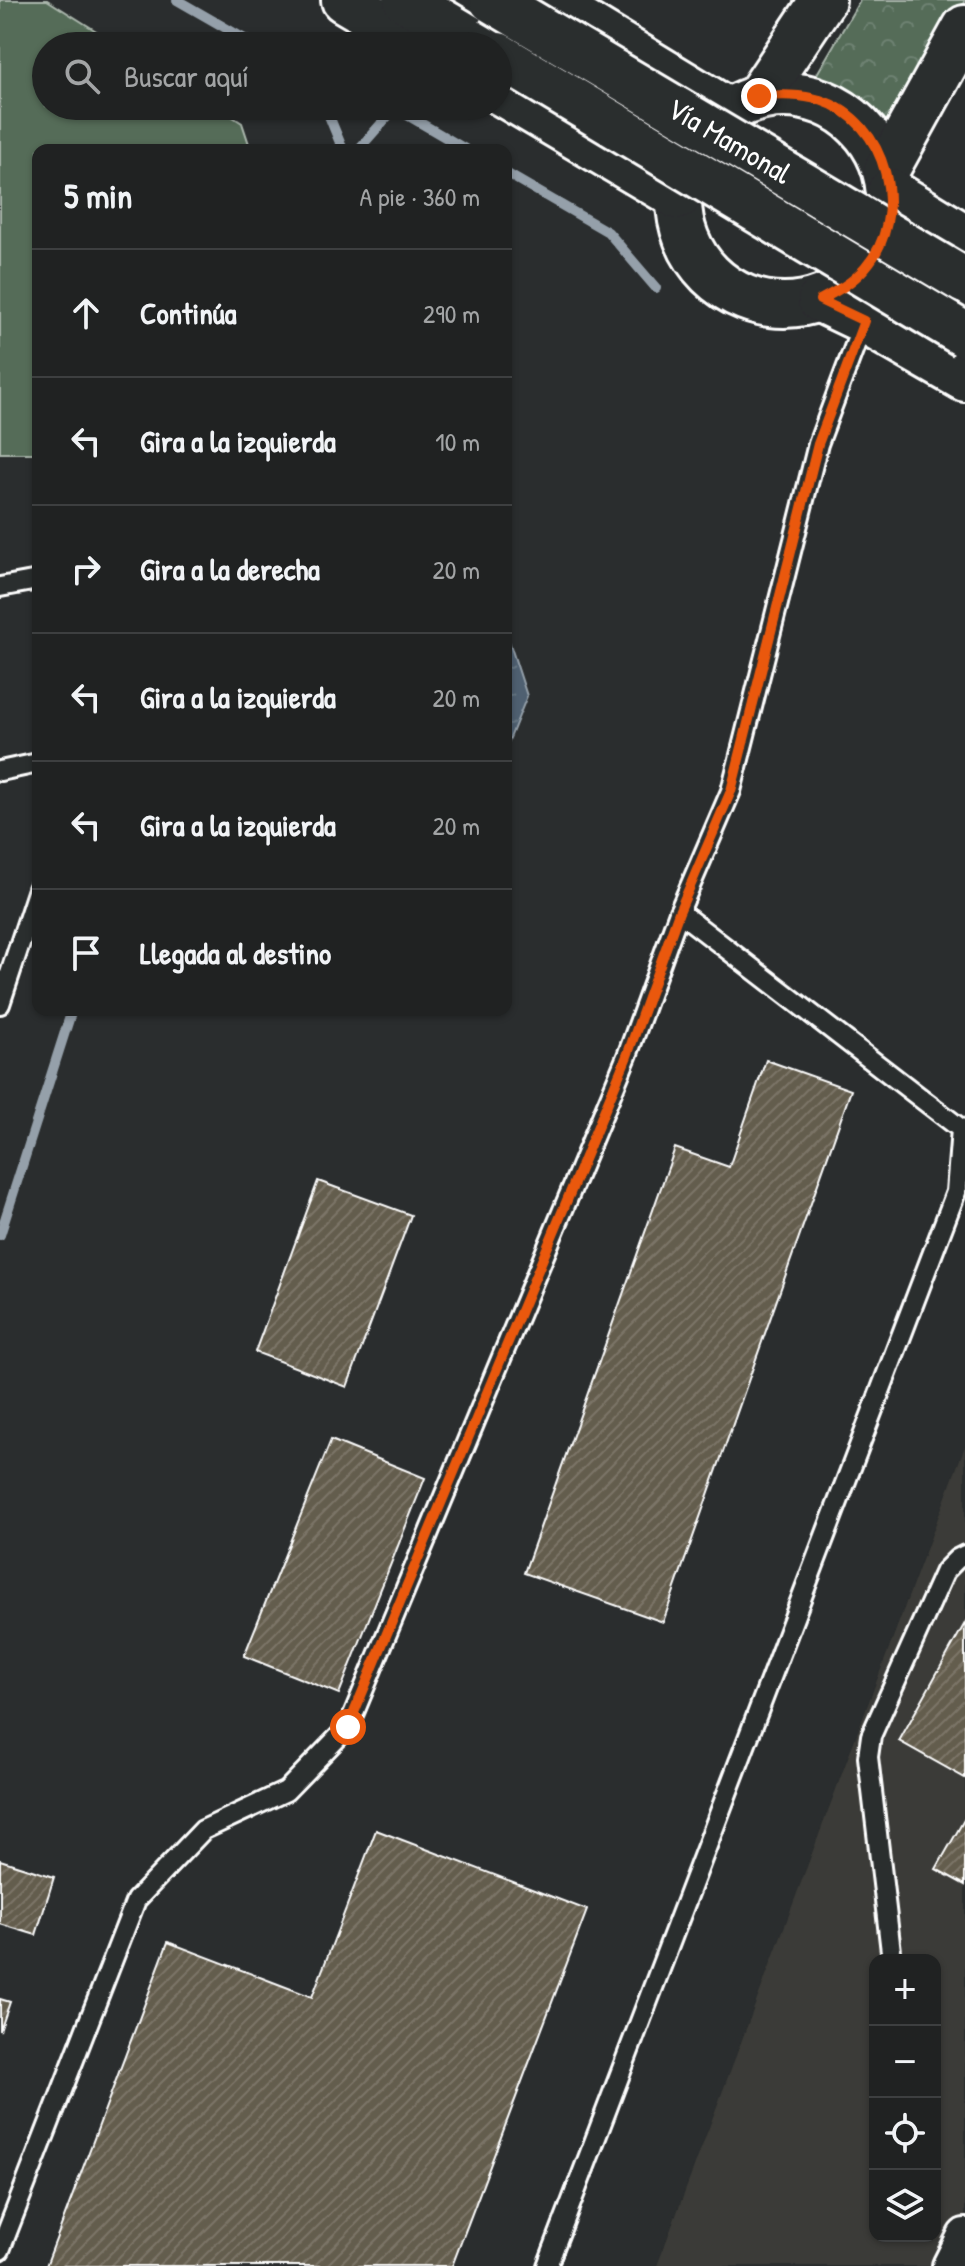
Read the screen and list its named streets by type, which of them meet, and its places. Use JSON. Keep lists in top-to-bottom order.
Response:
{
  "streets": {
    "main road": ["Vía Mamonal"]
  },
  "page": {
    "search": "Buscar aquí",
    "heading": ["5 min", "A pie · 360 m"],
    "list": [
      ["Continúa", "290 m"],
      ["Gira a la izquierda", "10 m"],
      ["Gira a la derecha", "20 m"],
      ["Gira a la izquierda", "20 m"],
      ["Gira a la izquierda", "20 m"],
      "Llegada al destino"
    ],
    "map_buttons": ["+", "−"]
  }
}
